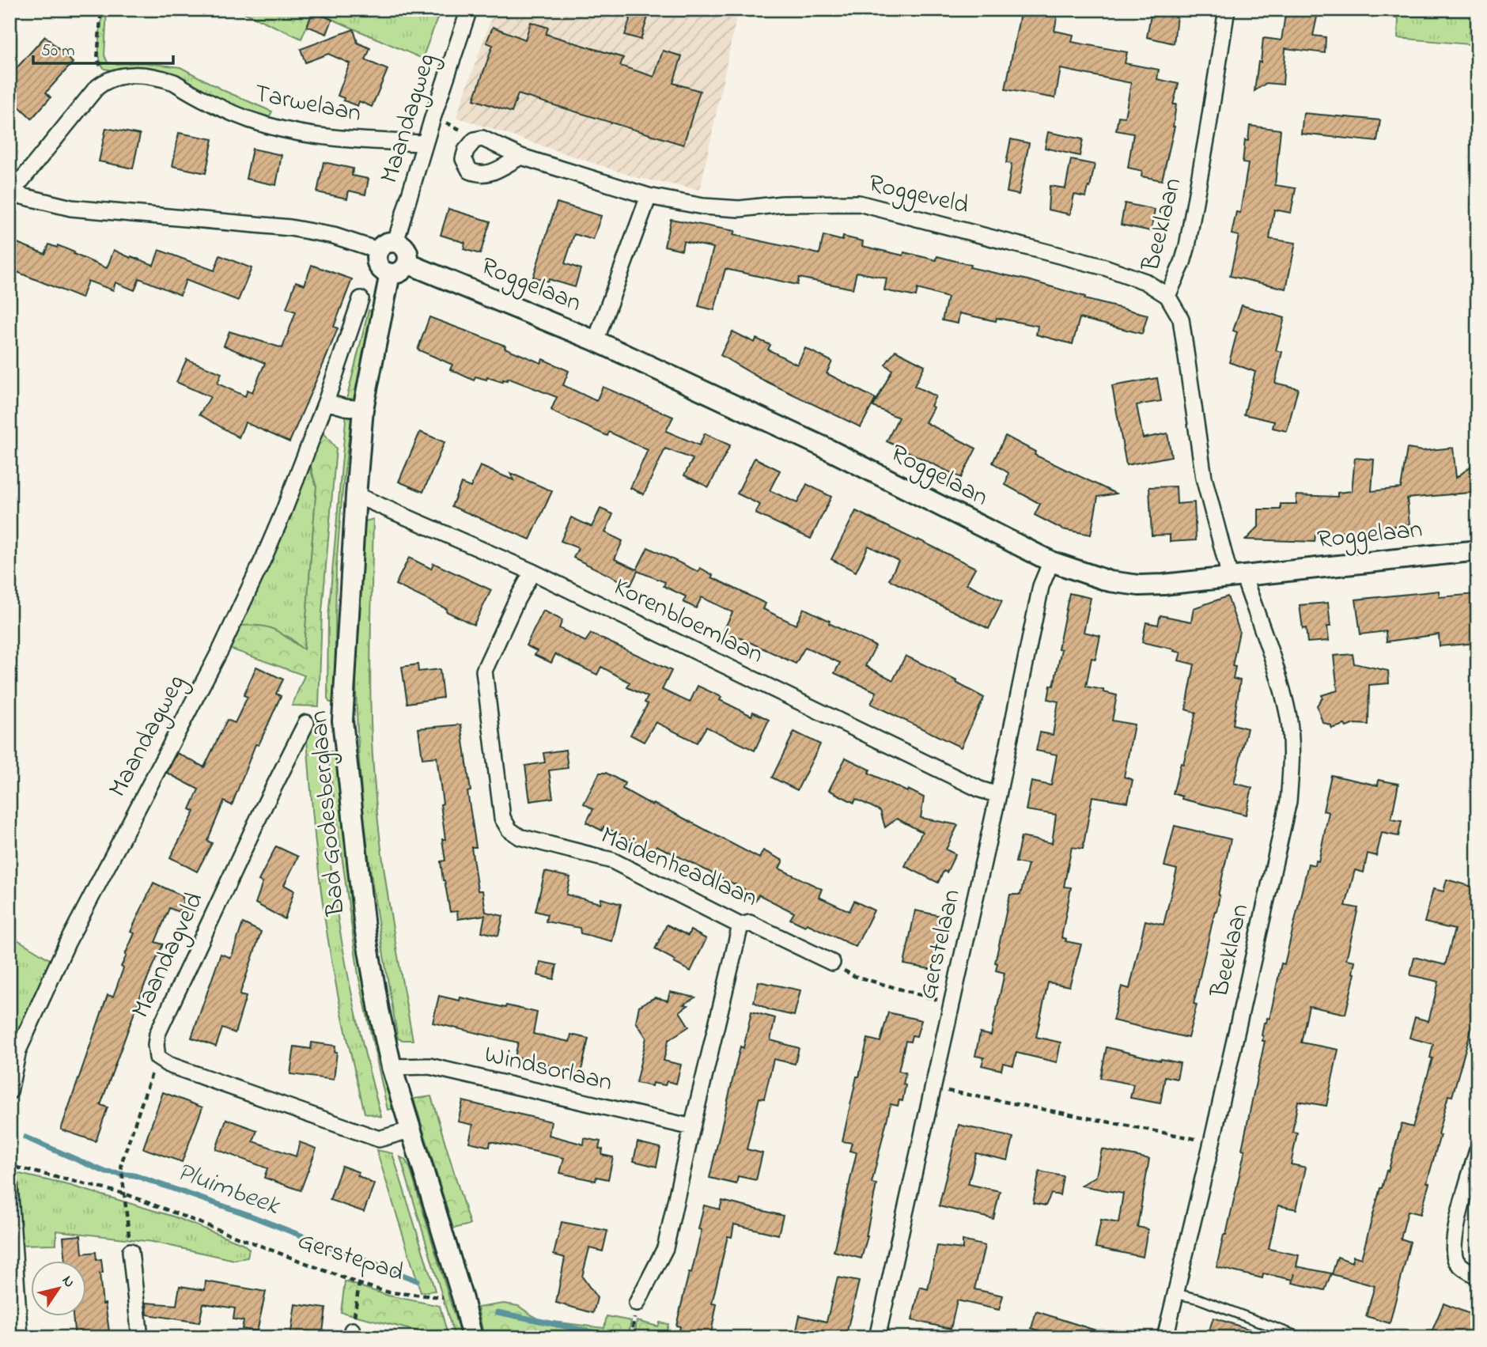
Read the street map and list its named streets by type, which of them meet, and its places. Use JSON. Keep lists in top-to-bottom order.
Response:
{
  "streets": {
    "street": [
      "Tarwelaan",
      "Maandagweg",
      "Roggeveld",
      "Beeklaan",
      "Roggelaan",
      "Korenbloemlaan",
      "Bad Godesberglaan",
      "Maidenheadlaan",
      "Gerstelaan",
      "Maandagveld",
      "Windsorlaan"
    ],
    "path": ["Gerstepad"]
  },
  "crossings": [
    ["Tarwelaan", "Maandagweg"],
    ["Maandagweg", "Roggelaan"],
    ["Maandagweg", "Bad Godesberglaan"],
    ["Roggeveld", "Beeklaan"],
    ["Beeklaan", "Roggelaan"],
    ["Roggelaan", "Bad Godesberglaan"],
    ["Roggelaan", "Gerstelaan"],
    ["Korenbloemlaan", "Bad Godesberglaan"],
    ["Korenbloemlaan", "Maidenheadlaan"],
    ["Korenbloemlaan", "Gerstelaan"],
    ["Bad Godesberglaan", "Maandagveld"],
    ["Bad Godesberglaan", "Windsorlaan"],
    ["Bad Godesberglaan", "Gerstepad"]
  ],
  "water": ["Pluimbeek"],
  "scale_bar": "50 m",
  "north": "top right"
}
